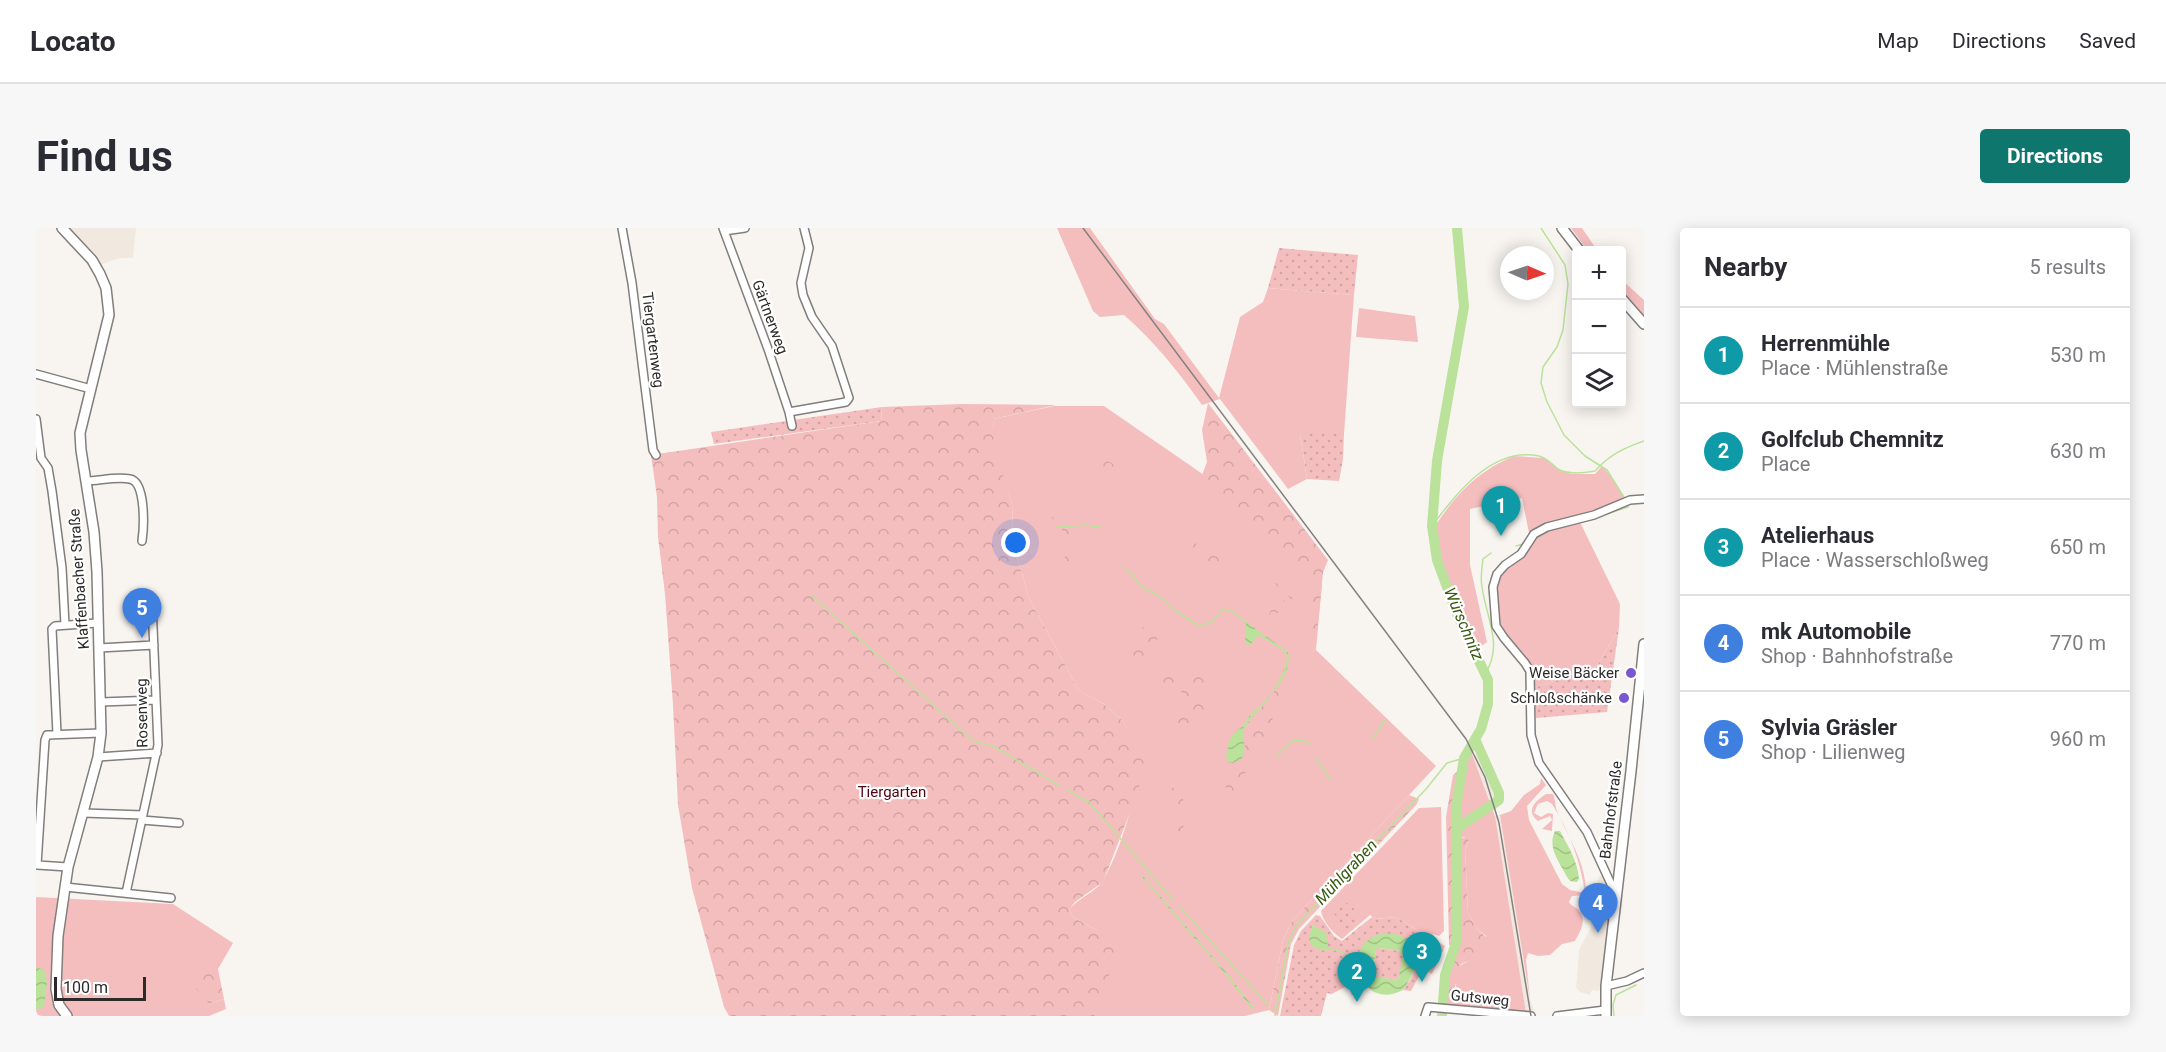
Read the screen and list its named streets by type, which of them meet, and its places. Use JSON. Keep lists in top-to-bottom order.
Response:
{
  "streets": {
    "street": [
      "Gärtnerweg",
      "Tiergartenweg",
      "Klaffenbacher Straße",
      "Rosenweg",
      "Bahnhofstraße",
      "Gutsweg"
    ]
  },
  "water": ["Würschnitz", "Mühlgraben"],
  "parks": ["Tiergarten"],
  "places": ["Weise Bäcker", "Schloßschänke"],
  "scale_bar": "100 m",
  "north": "right",
  "page": {
    "header": "Locato",
    "nav": ["Map", "Directions", "Saved"],
    "buttons": "Directions",
    "title": "Find us",
    "heading": ["Nearby", "5 results"],
    "map_buttons": ["+", "−"],
    "list": [
      {
        "mark": "1",
        "name": "Herrenmühle",
        "note": "Place · Mühlenstraße",
        "value": "530 m"
      },
      {
        "mark": "2",
        "name": "Golfclub Chemnitz",
        "note": "Place",
        "value": "630 m"
      },
      {
        "mark": "3",
        "name": "Atelierhaus",
        "note": "Place · Wasserschloßweg",
        "value": "650 m"
      },
      {
        "mark": "4",
        "name": "mk Automobile",
        "note": "Shop · Bahnhofstraße",
        "value": "770 m"
      },
      {
        "mark": "5",
        "name": "Sylvia Gräsler",
        "note": "Shop · Lilienweg",
        "value": "960 m"
      }
    ],
    "pins": [
      "1",
      "5",
      "4",
      "3",
      "2"
    ],
    "scale": "100 m"
  }
}
